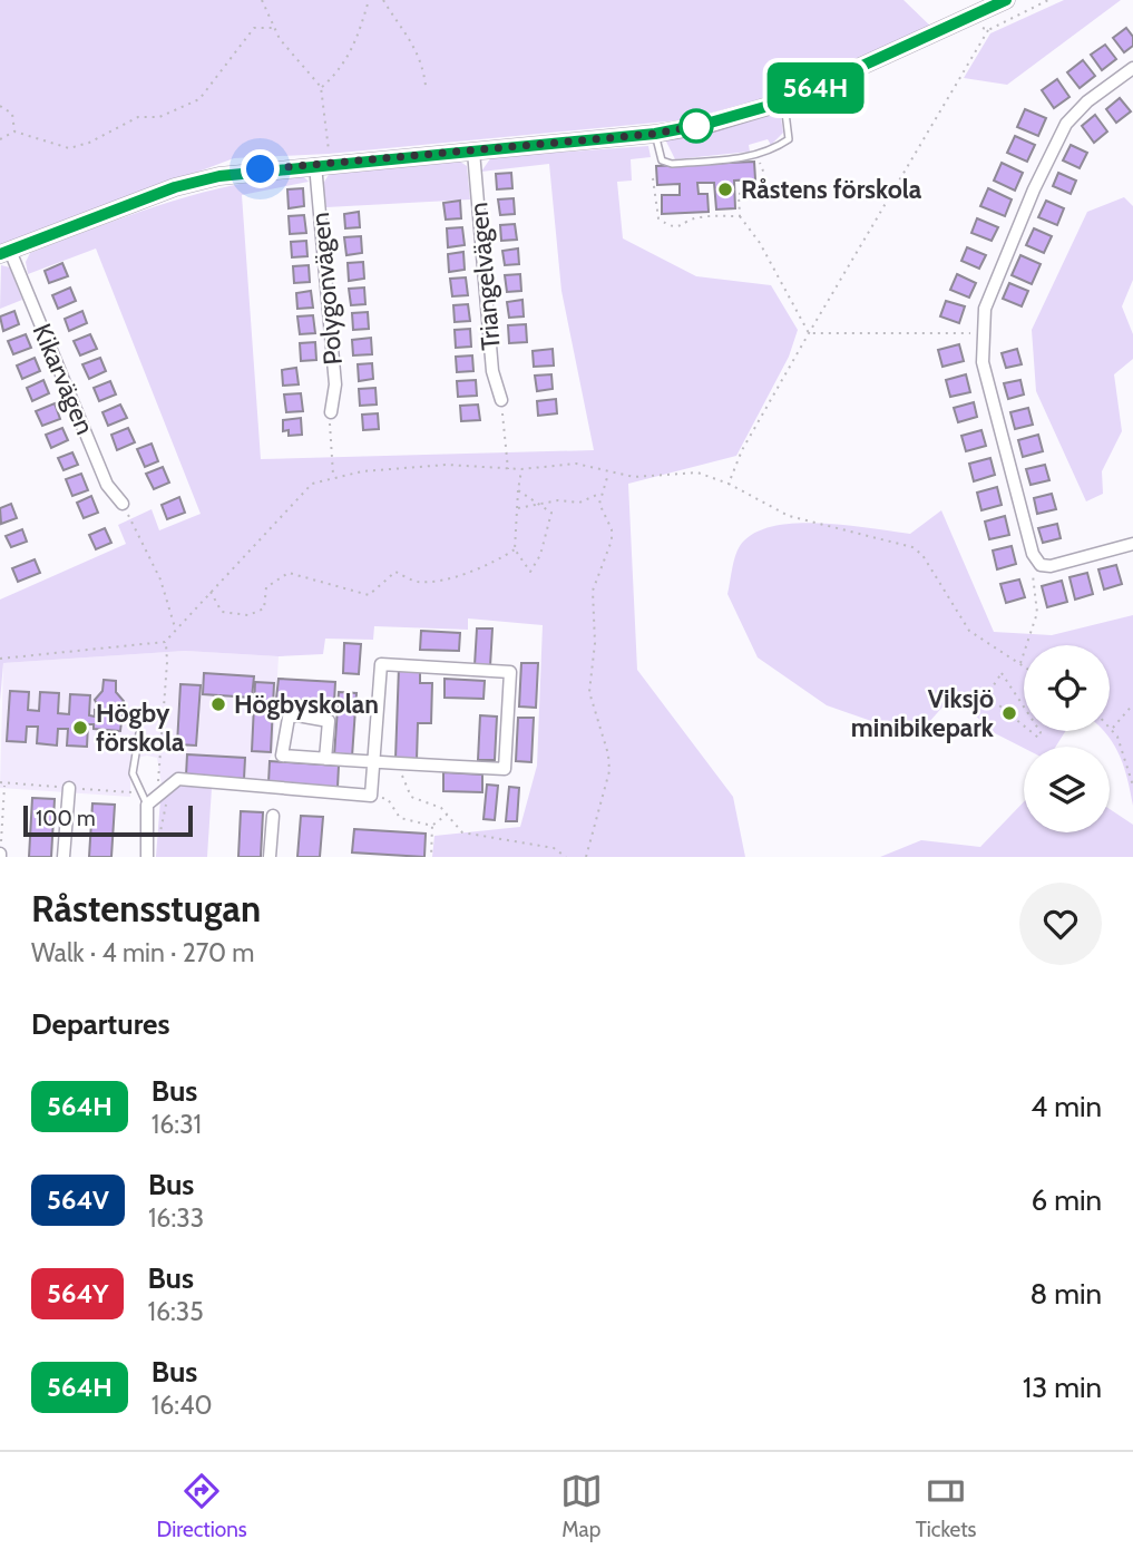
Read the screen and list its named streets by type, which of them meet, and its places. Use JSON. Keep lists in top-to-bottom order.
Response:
{
  "streets": {
    "street": ["Triangelvägen", "Polygonvägen", "Kikarvägen"]
  },
  "places": [
    "Råstens förskola",
    "Högbyskolan",
    "Viksjö minibikepark",
    "Högby förskola"
  ],
  "lines": ["bus line 564H"],
  "scale_bar": "100 m",
  "page": {
    "on_map": "564H",
    "scale": "100 m",
    "heading": [
      ["Råstensstugan", "Walk · 4 min · 270 m"],
      "Departures"
    ],
    "list": [
      {
        "mark": "564H",
        "name": "Bus",
        "note": "16:31",
        "value": "4 min"
      },
      {
        "mark": "564V",
        "name": "Bus",
        "note": "16:33",
        "value": "6 min"
      },
      {
        "mark": "564Y",
        "name": "Bus",
        "note": "16:35",
        "value": "8 min"
      },
      {
        "mark": "564H",
        "name": "Bus",
        "note": "16:40",
        "value": "13 min"
      }
    ],
    "tabs": ["Directions", "Map", "Tickets"]
  }
}
